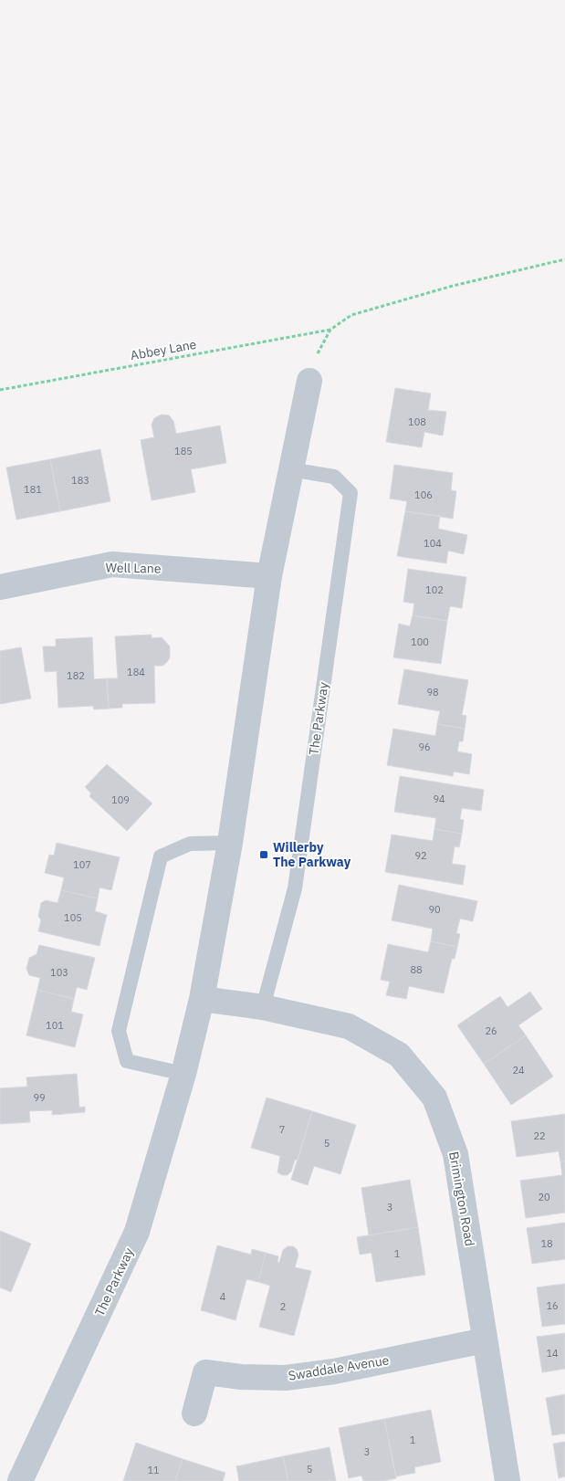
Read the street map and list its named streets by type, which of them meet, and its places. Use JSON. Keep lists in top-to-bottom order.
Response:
{
  "streets": {
    "street": [
      "Well Lane",
      "The Parkway",
      "Brimington Road",
      "Swaddale Avenue"
    ],
    "path": ["Abbey Lane"]
  },
  "crossings": [
    ["Well Lane", "The Parkway"],
    ["The Parkway", "Brimington Road"],
    ["Brimington Road", "Swaddale Avenue"]
  ],
  "places": {
    "transit": ["Willerby The Parkway"]
  },
  "house_numbers": [
    "108",
    "185",
    "183",
    "181",
    "106",
    "104",
    "102",
    "100",
    "184",
    "182",
    "98",
    "96",
    "94",
    "109",
    "92",
    "107",
    "90",
    "105",
    "88",
    "103",
    "101",
    "26",
    "24",
    "99",
    "7",
    "22",
    "5",
    "20",
    "3",
    "18",
    "1",
    "4",
    "16",
    "2",
    "14",
    "1",
    "3",
    "5",
    "11"
  ]
}
